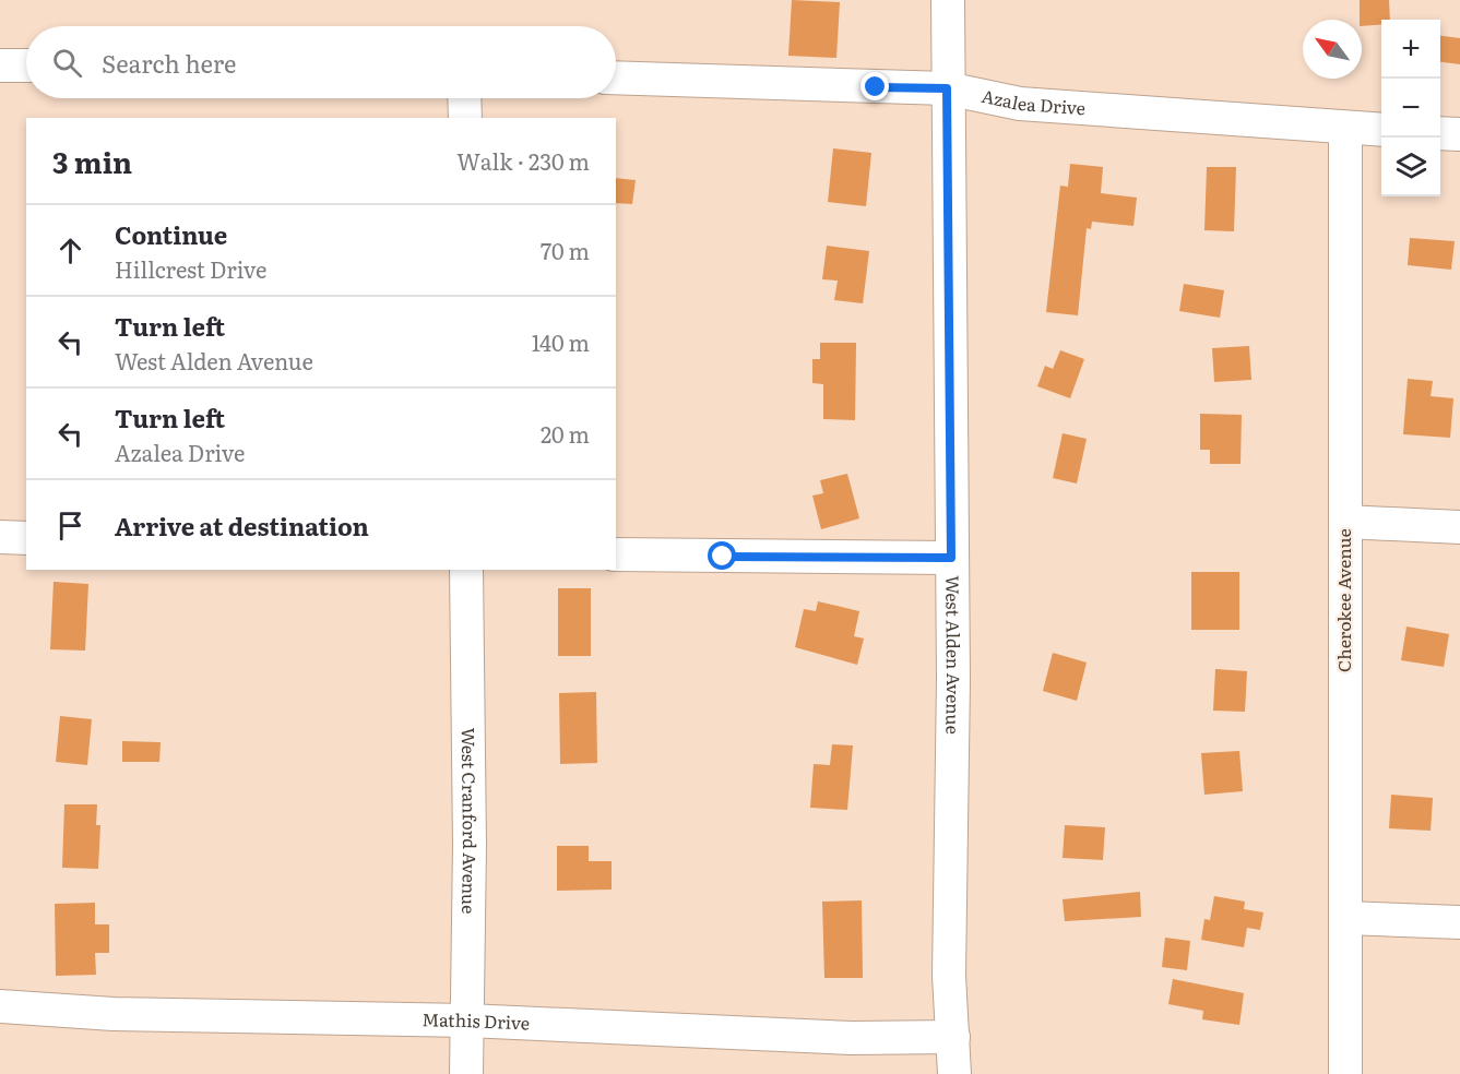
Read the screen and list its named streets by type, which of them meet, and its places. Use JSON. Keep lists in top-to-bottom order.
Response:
{
  "streets": {
    "street": [
      "Azalea Drive",
      "Cherokee Avenue",
      "West Alden Avenue",
      "West Cranford Avenue",
      "Mathis Drive"
    ]
  },
  "crossings": [
    ["Azalea Drive", "Cherokee Avenue"],
    ["Azalea Drive", "West Alden Avenue"],
    ["West Alden Avenue", "Mathis Drive"],
    ["West Cranford Avenue", "Mathis Drive"]
  ],
  "north": "top left",
  "page": {
    "map_buttons": ["+", "−"],
    "search": "Search here",
    "heading": ["3 min", "Walk · 230 m"],
    "list": [
      ["Continue", "Hillcrest Drive", "70 m"],
      ["Turn left", "West Alden Avenue", "140 m"],
      ["Turn left", "Azalea Drive", "20 m"],
      "Arrive at destination"
    ]
  }
}
